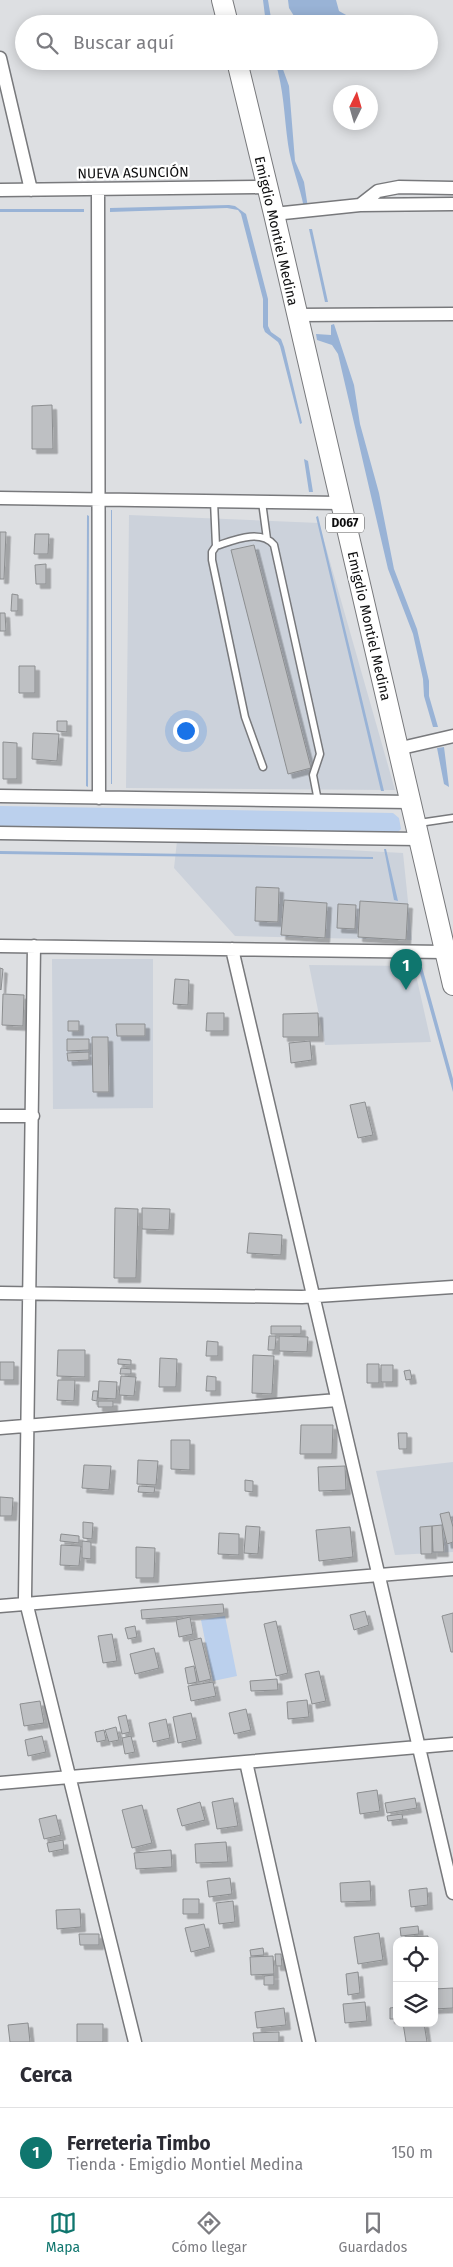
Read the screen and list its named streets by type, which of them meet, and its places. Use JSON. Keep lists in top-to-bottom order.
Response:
{
  "streets": {
    "main road": ["Emigdio Montiel Medina", "D067"],
    "street": ["NUEVA ASUNCIÓN"]
  },
  "crossings": [
    ["NUEVA ASUNCIÓN", "Emigdio Montiel Medina"]
  ],
  "north": "top",
  "page": {
    "search": "Buscar aquí",
    "pins": "1",
    "heading": "Cerca",
    "list": [
      {
        "mark": "1",
        "name": "Ferreteria Timbo",
        "note": "Tienda · Emigdio Montiel Medina",
        "value": "150 m"
      }
    ],
    "nav": ["Mapa", "Cómo llegar", "Guardados"]
  }
}
